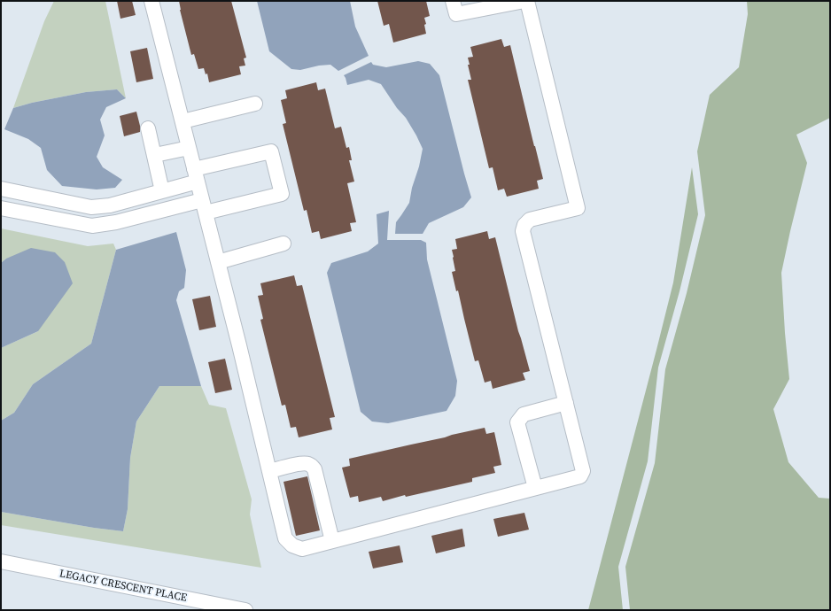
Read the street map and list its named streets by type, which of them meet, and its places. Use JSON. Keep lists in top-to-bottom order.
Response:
{
  "streets": {
    "street": ["LEGACY CRESCENT PLACE"]
  }
}
